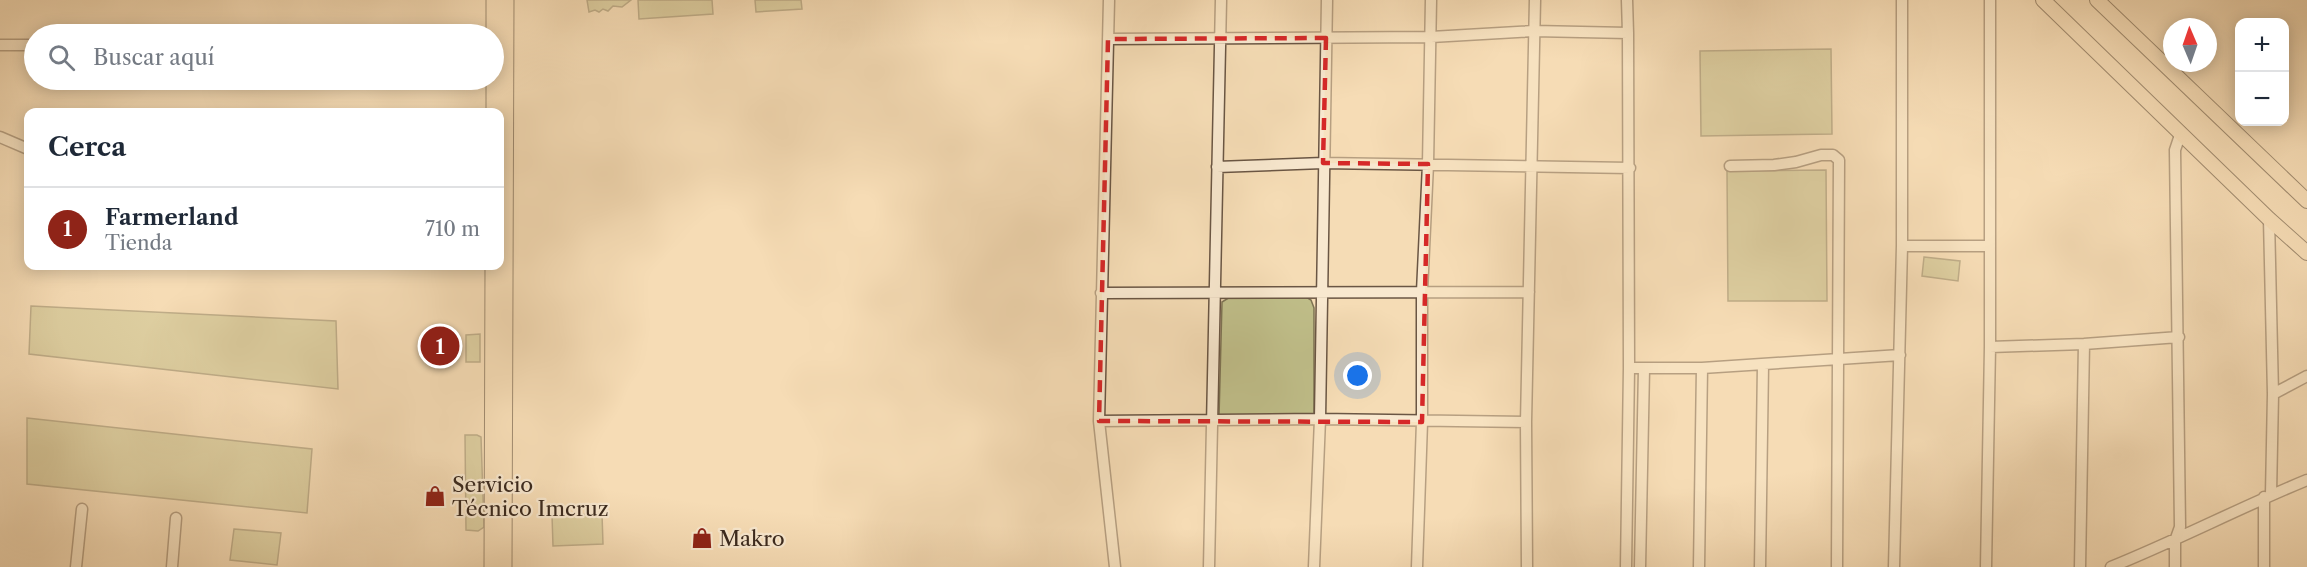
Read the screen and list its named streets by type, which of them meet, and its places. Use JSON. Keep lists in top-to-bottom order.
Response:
{
  "places": {
    "shop": ["Servicio Técnico Imcruz", "Makro"]
  },
  "north": "top",
  "page": {
    "map_buttons": ["+", "−"],
    "search": "Buscar aquí",
    "heading": "Cerca",
    "list": [
      {
        "mark": "1",
        "name": "Farmerland",
        "note": "Tienda",
        "value": "710 m"
      }
    ],
    "pins": "1"
  }
}
